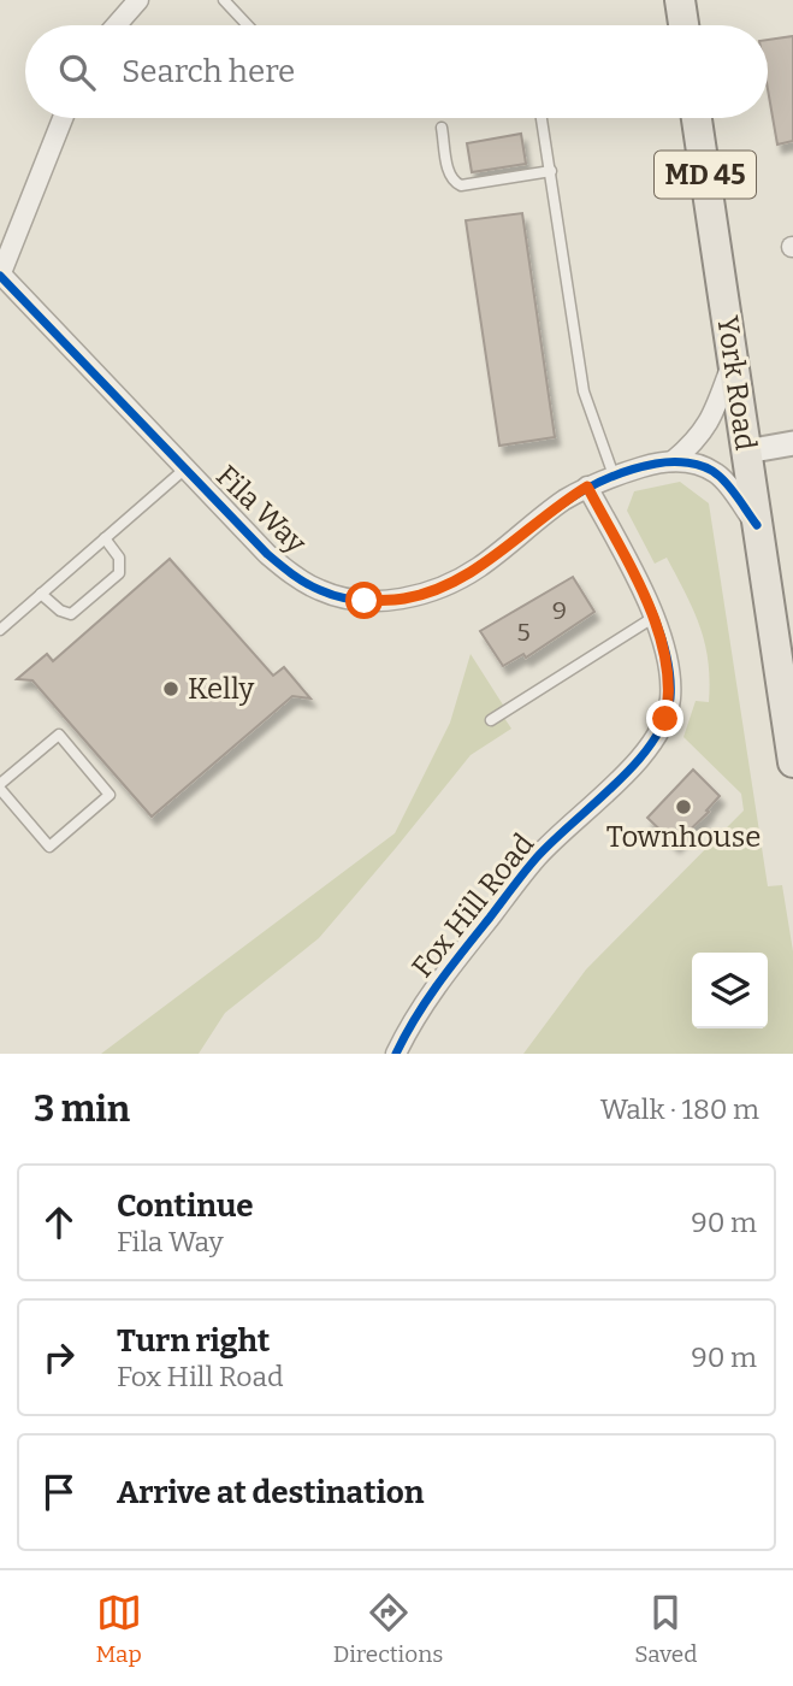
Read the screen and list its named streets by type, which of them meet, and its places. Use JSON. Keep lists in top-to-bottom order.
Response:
{
  "streets": {
    "main road": ["MD 45", "York Road"],
    "street": ["Fila Way", "Fox Hill Road"]
  },
  "crossings": [
    ["York Road", "Fila Way"],
    ["Fila Way", "Fox Hill Road"]
  ],
  "places": ["Kelly", "Townhouse"],
  "house_numbers": ["9", "5"],
  "page": {
    "search": "Search here",
    "heading": ["3 min", "Walk · 180 m"],
    "list": [
      ["Continue", "Fila Way", "90 m"],
      ["Turn right", "Fox Hill Road", "90 m"],
      "Arrive at destination"
    ],
    "nav": ["Map", "Directions", "Saved"]
  }
}
